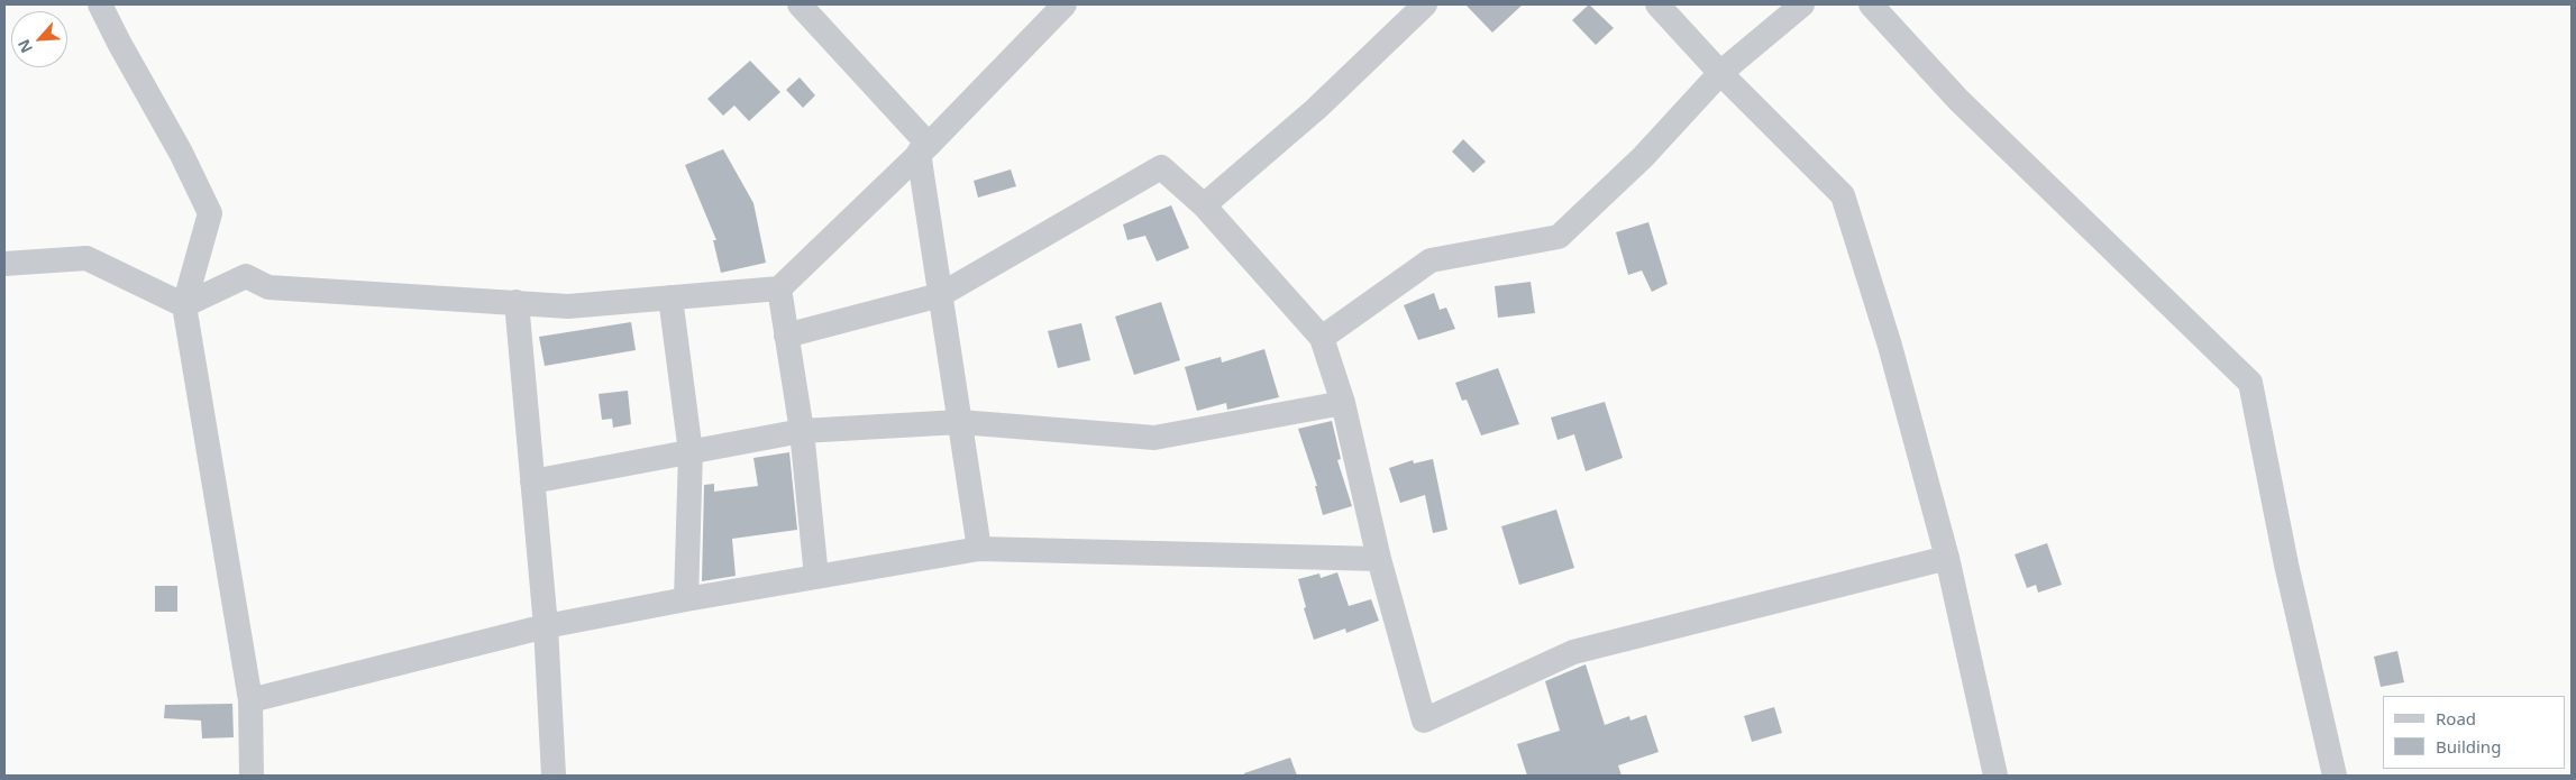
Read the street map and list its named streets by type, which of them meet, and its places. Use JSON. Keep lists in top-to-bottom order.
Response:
{
  "legend": ["Road", "Building"],
  "north": "bottom left"
}
